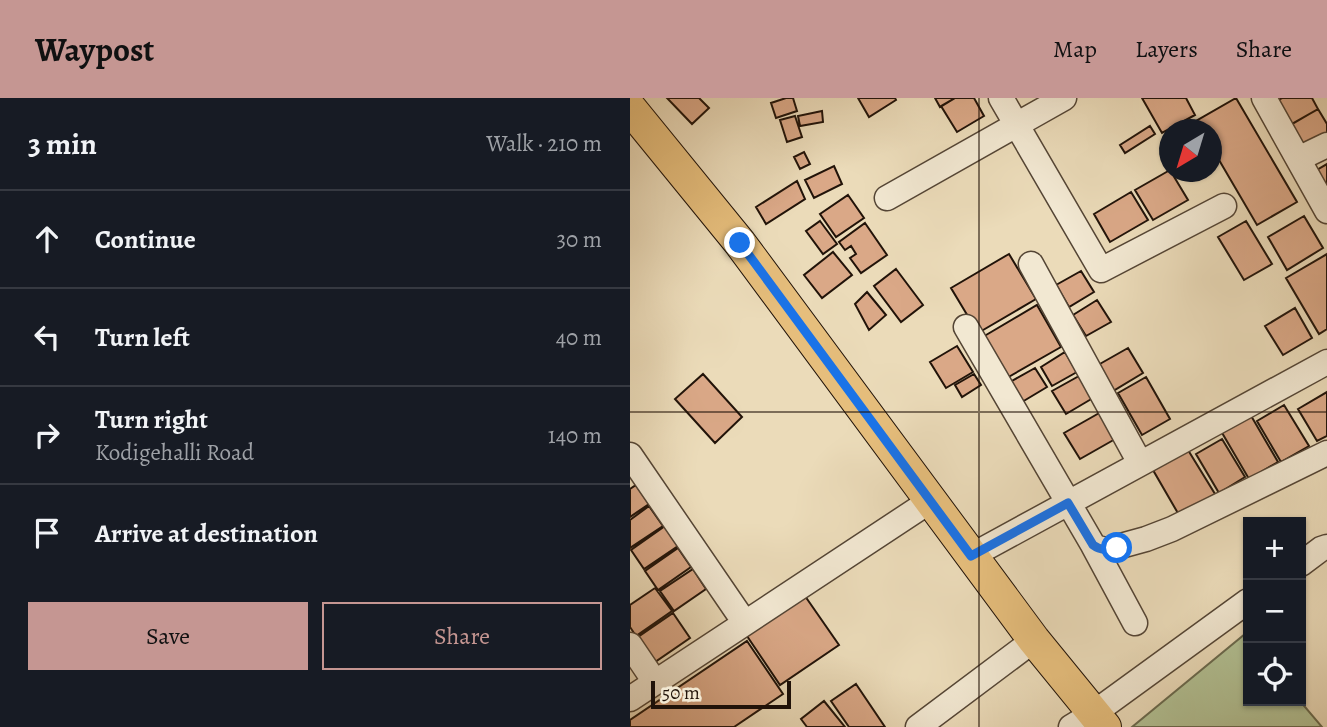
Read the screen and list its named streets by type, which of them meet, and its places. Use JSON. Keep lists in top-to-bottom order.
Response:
{
  "scale_bar": "50 m",
  "north": "bottom left",
  "page": {
    "header": "Waypost",
    "nav": ["Map", "Layers", "Share"],
    "heading": ["3 min", "Walk · 210 m"],
    "list": [
      ["Continue", "30 m"],
      ["Turn left", "40 m"],
      ["Turn right", "Kodigehalli Road", "140 m"],
      "Arrive at destination"
    ],
    "map_buttons": ["+", "−"],
    "buttons": ["Save", "Share"],
    "scale": "50 m"
  }
}
